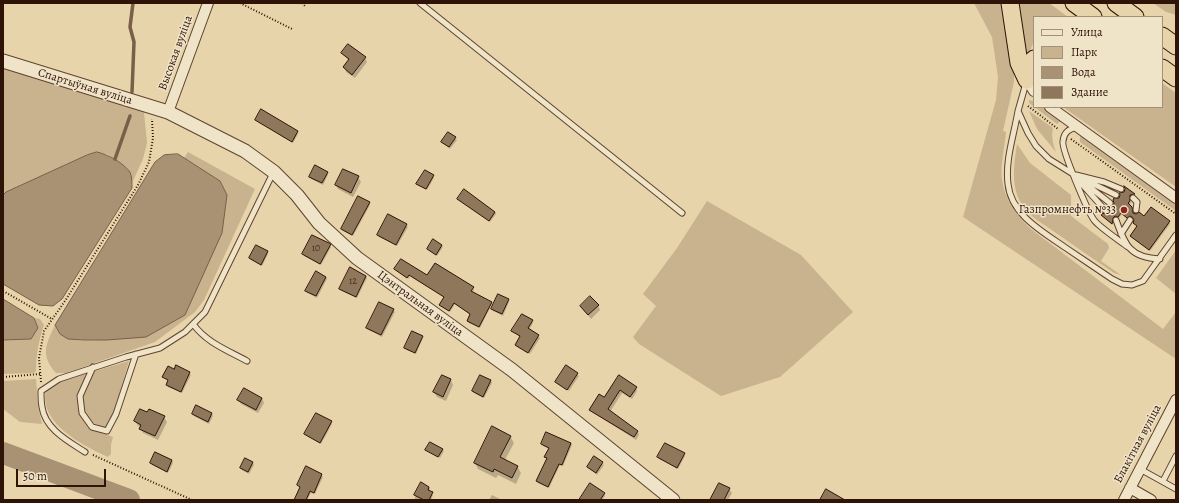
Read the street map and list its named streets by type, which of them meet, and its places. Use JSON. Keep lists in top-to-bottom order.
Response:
{
  "streets": {
    "street": [
      "Высокая вуліца",
      "Спартыўная вуліца",
      "Цэнтральная вуліца",
      "Блакітная вуліца"
    ]
  },
  "crossings": [
    ["Высокая вуліца", "Спартыўная вуліца"],
    ["Высокая вуліца", "Цэнтральная вуліца"],
    ["Спартыўная вуліца", "Цэнтральная вуліца"]
  ],
  "places": ["Газпромнефть №33"],
  "house_numbers": ["10", "12"],
  "legend": [
    "Улица",
    "Парк",
    "Вода",
    "Здание"
  ],
  "scale_bar": "50 m"
}
